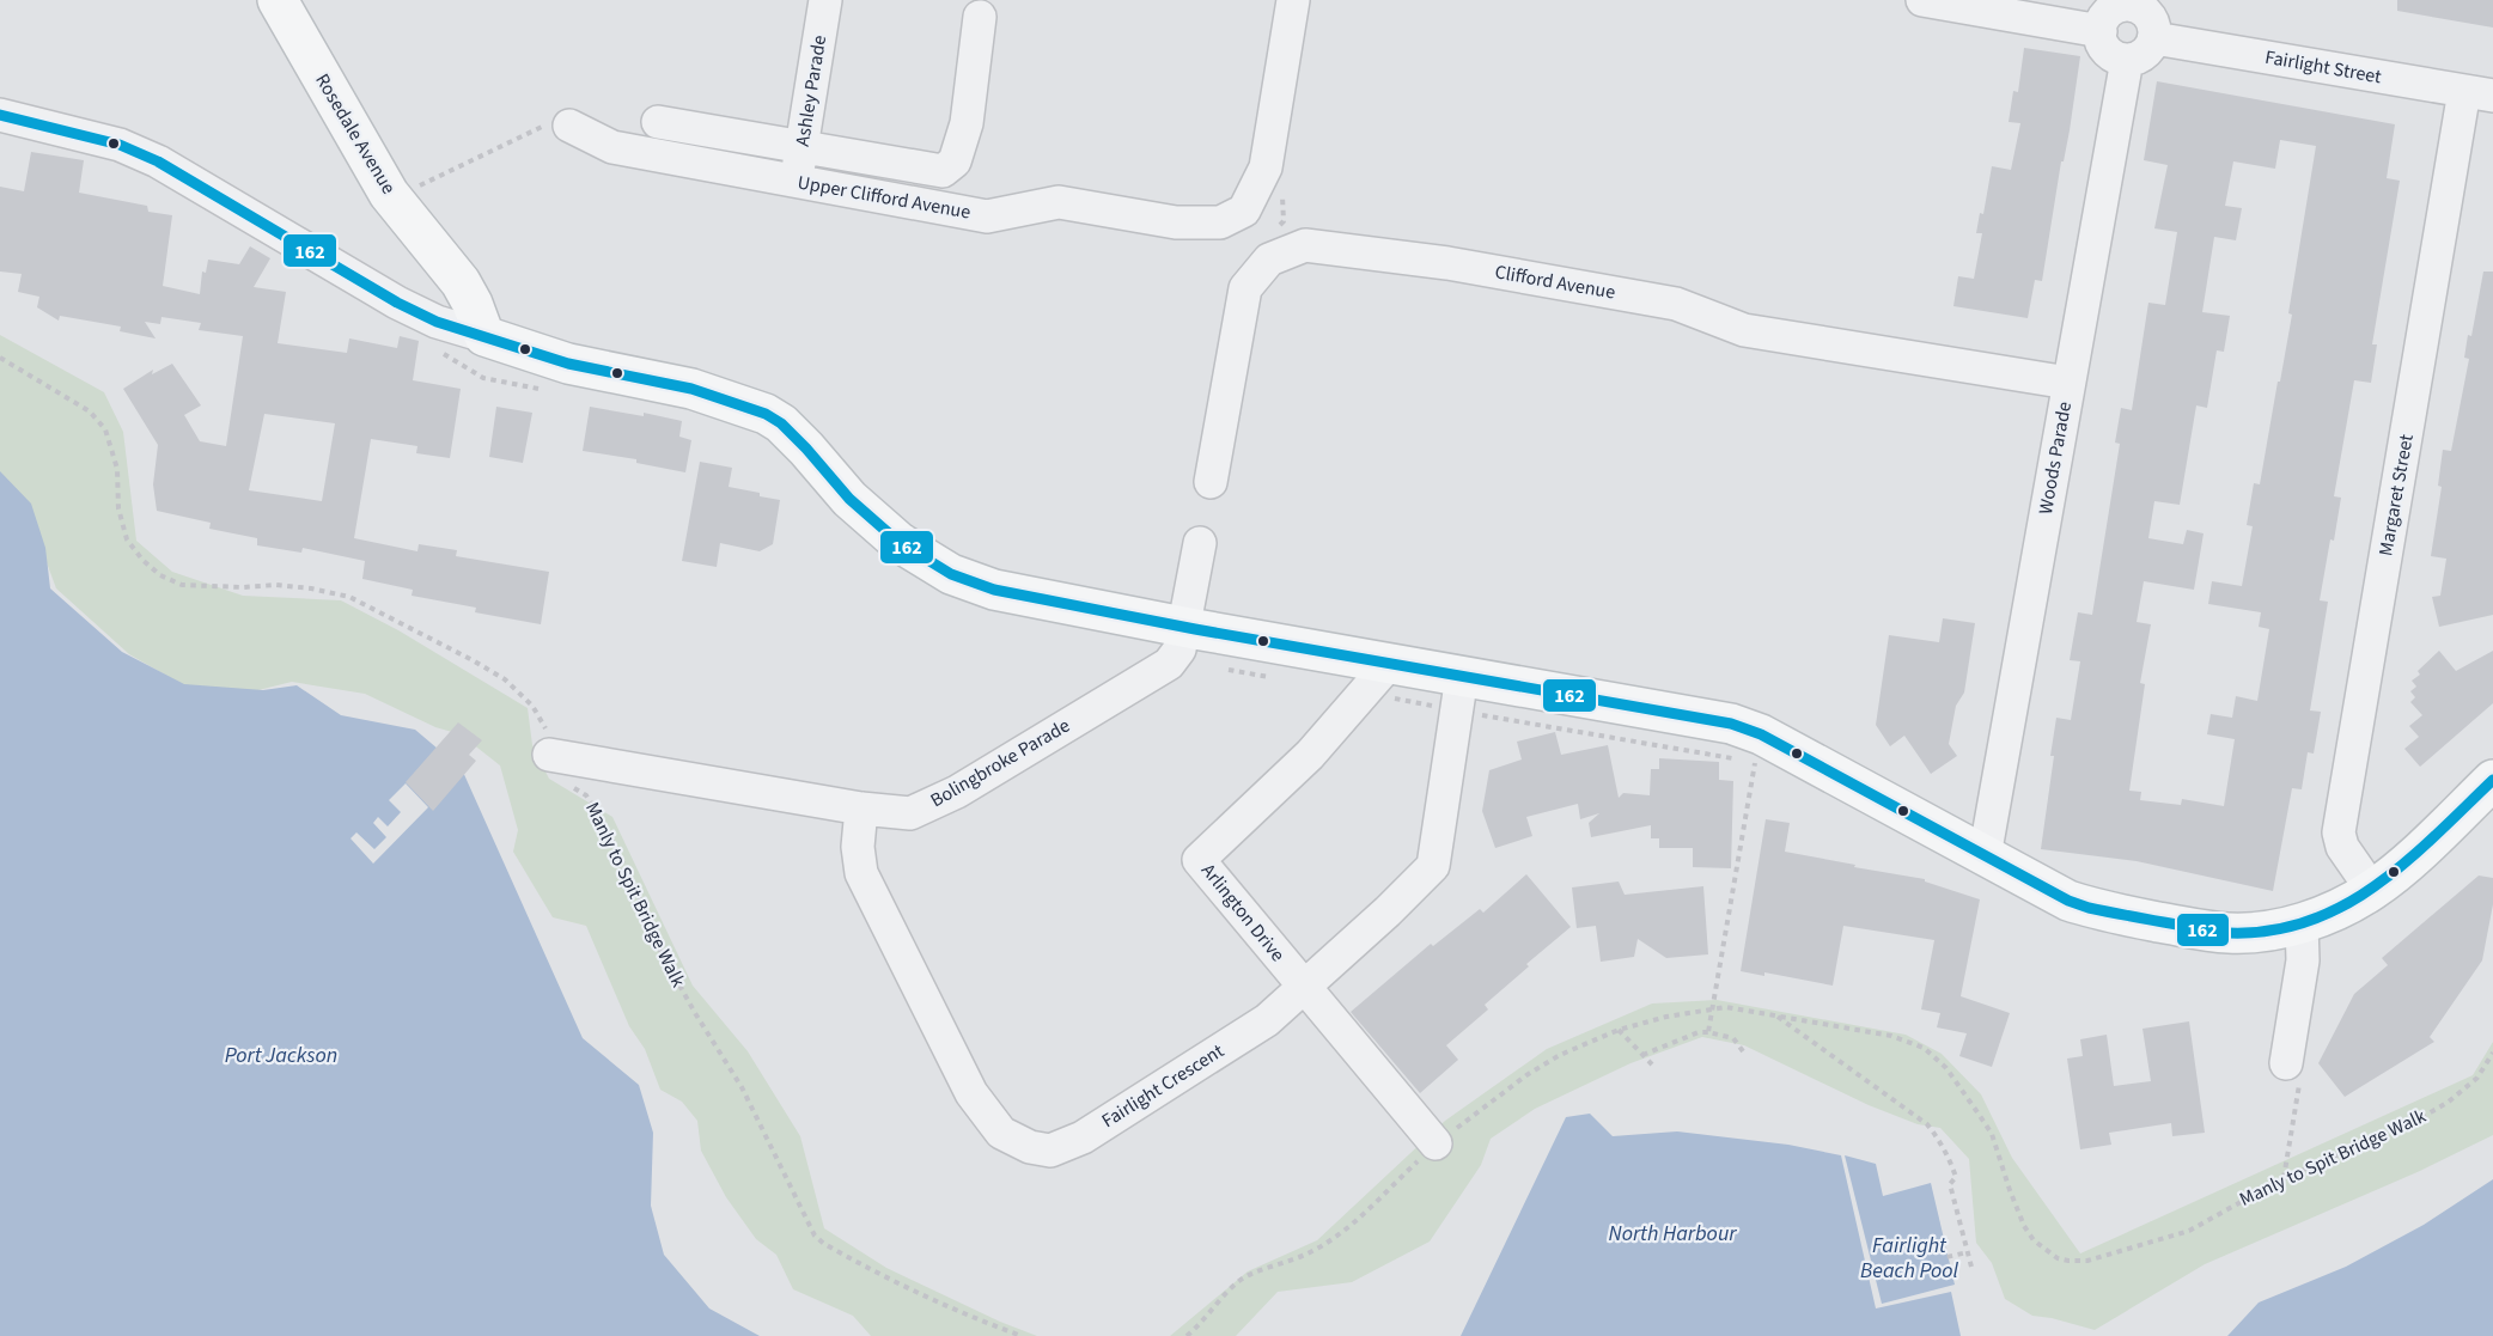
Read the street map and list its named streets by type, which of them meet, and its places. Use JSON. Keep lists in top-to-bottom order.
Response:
{
  "streets": {
    "main road": ["Rosedale Avenue"],
    "street": [
      "Fairlight Street",
      "Ashley Parade",
      "Upper Clifford Avenue",
      "Clifford Avenue",
      "Woods Parade",
      "Margaret Street",
      "Bolingbroke Parade",
      "Arlington Drive",
      "Fairlight Crescent"
    ],
    "path": ["Manly to Spit Bridge Walk"]
  },
  "crossings": [
    ["Fairlight Street", "Woods Parade"],
    ["Fairlight Street", "Margaret Street"],
    ["Ashley Parade", "Upper Clifford Avenue"],
    ["Clifford Avenue", "Woods Parade"],
    ["Bolingbroke Parade", "Manly to Spit Bridge Walk"],
    ["Bolingbroke Parade", "Fairlight Crescent"],
    ["Manly to Spit Bridge Walk", "Arlington Drive"],
    ["Arlington Drive", "Fairlight Crescent"]
  ],
  "water": ["Port Jackson", "North Harbour", "Fairlight Beach Pool"],
  "lines": ["transit line 162"]
}
